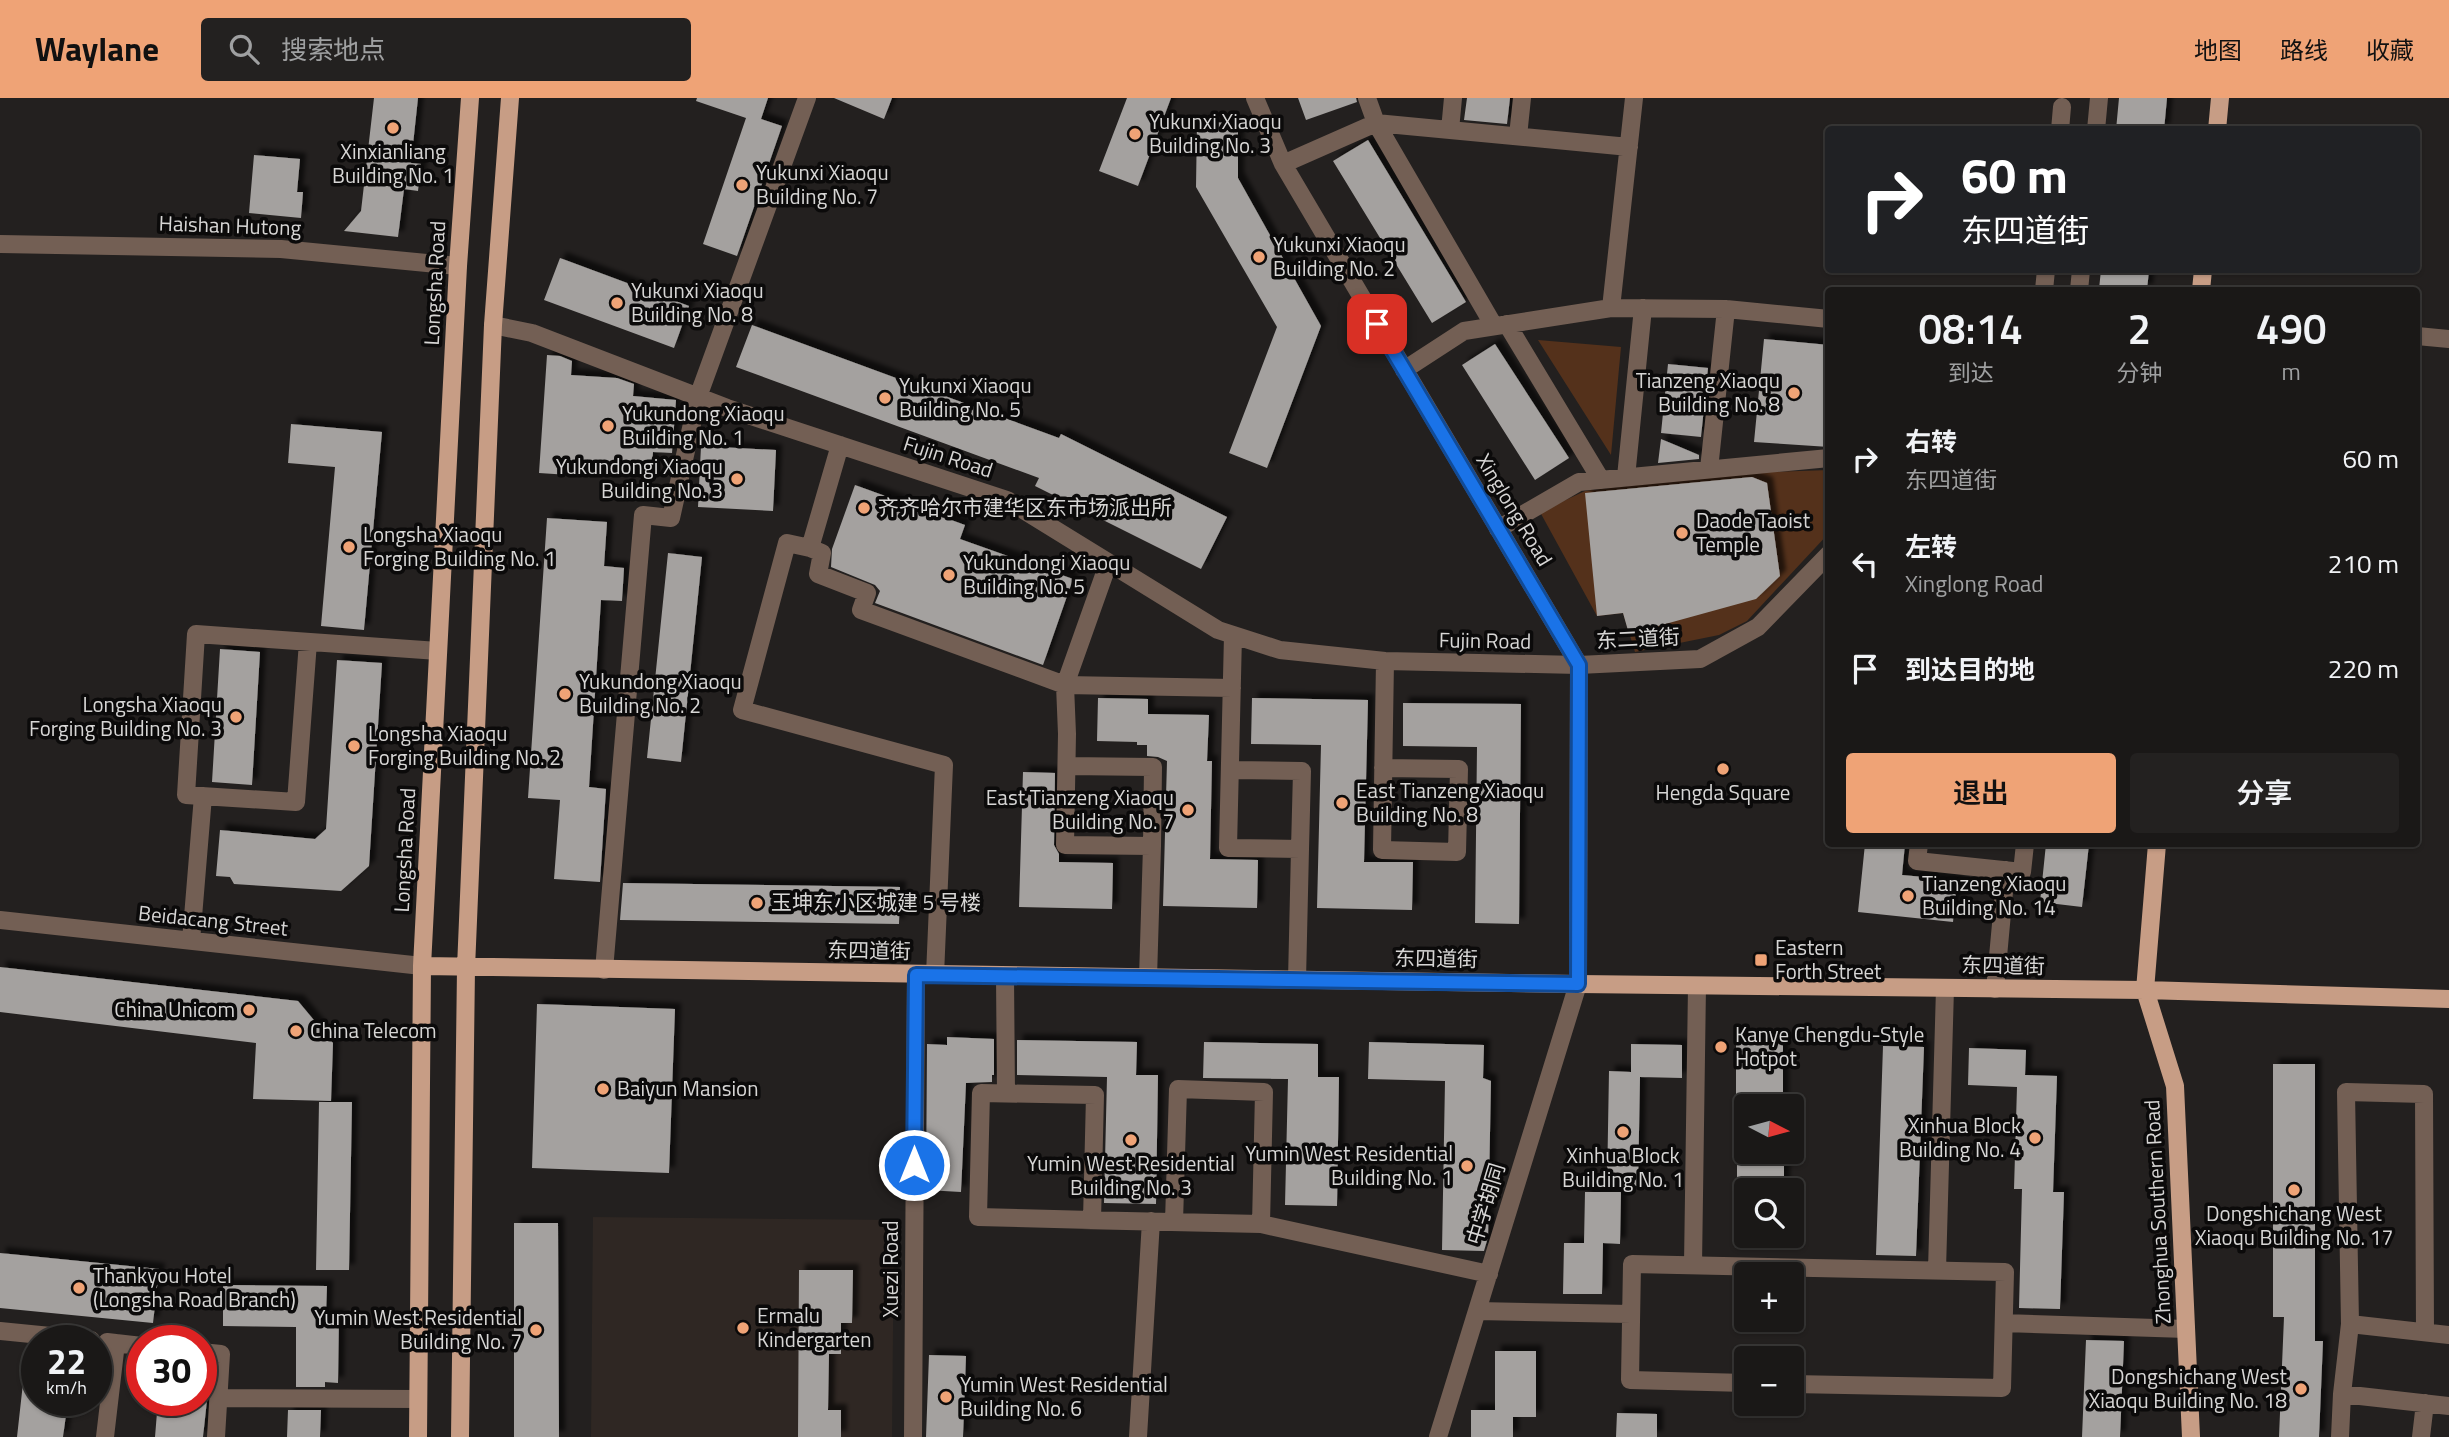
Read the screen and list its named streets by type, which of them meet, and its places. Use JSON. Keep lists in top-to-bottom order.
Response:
{
  "streets": {
    "main road": ["Longsha Road", "东四道街", "Zhonghua Southern Road"],
    "street": [
      "Haishan Hutong",
      "Fujin Road",
      "Xinglong Road",
      "东二道街",
      "Beidacang Street",
      "中学胡同",
      "Xuezi Road"
    ]
  },
  "crossings": [
    ["Haishan Hutong", "Longsha Road"],
    ["Longsha Road", "Beidacang Street"],
    ["Longsha Road", "东四道街"],
    ["Fujin Road", "Xinglong Road"],
    ["Fujin Road", "东二道街"],
    ["Xinglong Road", "东二道街"],
    ["Beidacang Street", "东四道街"],
    ["东四道街", "中学胡同"],
    ["东四道街", "Zhonghua Southern Road"],
    ["东四道街", "Xuezi Road"]
  ],
  "places": {
    "other": [
      "Xinxianliang Building No. 1",
      "Yukunxi Xiaoqu Building No. 3",
      "Yukunxi Xiaoqu Building No. 7",
      "Yukunxi Xiaoqu Building No. 2",
      "Yukunxi Xiaoqu Building No. 8",
      "Tianzeng Xiaoqu Building No. 8",
      "Yukunxi Xiaoqu Building No. 5",
      "Yukundong Xiaoqu Building No. 1",
      "Yukundongi Xiaoqu Building No. 3",
      "齐齐哈尔市建华区东市场派出所",
      "Daode Taoist Temple",
      "Longsha Xiaoqu Forging Building No. 1",
      "Yukundongi Xiaoqu Building No. 5",
      "Yukundong Xiaoqu Building No. 2",
      "Longsha Xiaoqu Forging Building No. 3",
      "Longsha Xiaoqu Forging Building No. 2",
      "Hengda Square",
      "East Tianzeng Xiaoqu Building No. 8",
      "East Tianzeng Xiaoqu Building No. 7",
      "Tianzeng Xiaoqu Building No. 14",
      "玉坤东小区城建 5 号楼",
      "China Unicom",
      "China Telecom",
      "Kanye Chengdu-Style Hotpot",
      "Baiyun Mansion",
      "Xinhua Block Building No. 1",
      "Xinhua Block Building No. 4",
      "Yumin West Residential Building No. 3",
      "Yumin West Residential Building No. 1",
      "Dongshichang West Xiaoqu Building No. 17",
      "Thankyou Hotel (Longsha Road Branch)",
      "Ermalu Kindergarten",
      "Yumin West Residential Building No. 7",
      "Dongshichang West Xiaoqu Building No. 18",
      "Yumin West Residential Building No. 6"
    ],
    "transit": ["Eastern Forth Street"]
  },
  "north": "right",
  "page": {
    "header": "Waylane",
    "search": "搜索地点",
    "nav": ["地图", "路线", "收藏"],
    "turn": ["60 m", "东四道街"],
    "eta": [
      "08:14",
      "到达",
      "2",
      "分钟",
      "490",
      "m"
    ],
    "list": [
      {
        "name": "右转",
        "note": "东四道街",
        "value": "60 m"
      },
      {
        "name": "左转",
        "note": "Xinglong Road",
        "value": "210 m"
      },
      {
        "name": "到达目的地",
        "value": "220 m"
      }
    ],
    "buttons": ["退出", "分享"],
    "map_buttons": ["+", "−"],
    "speed": "22 km/h",
    "limit": "30"
  }
}
